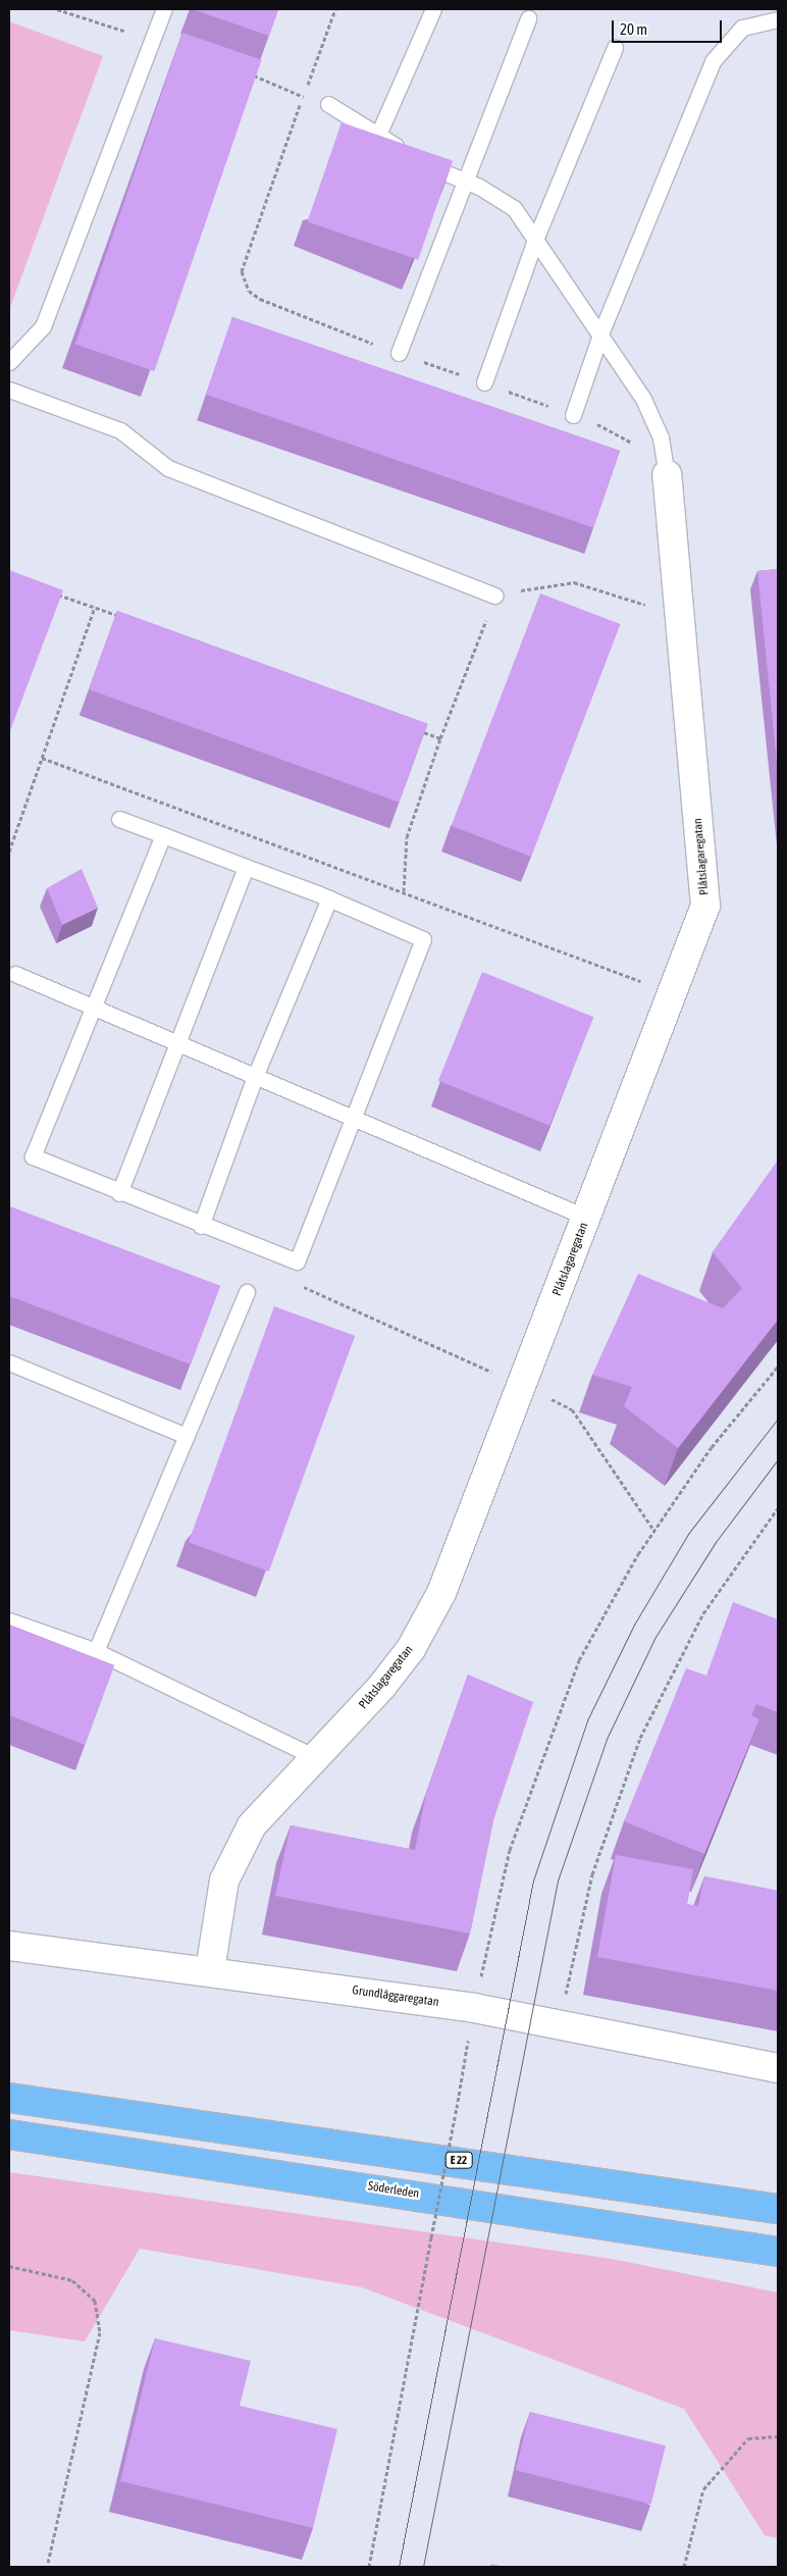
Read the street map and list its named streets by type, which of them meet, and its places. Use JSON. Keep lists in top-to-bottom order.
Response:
{
  "streets": {
    "highway": ["E 22", "Söderleden"],
    "street": ["Plåtslagaregatan", "Grundläggaregatan"]
  },
  "crossings": [
    ["Plåtslagaregatan", "Grundläggaregatan"]
  ],
  "scale_bar": "20 m"
}
